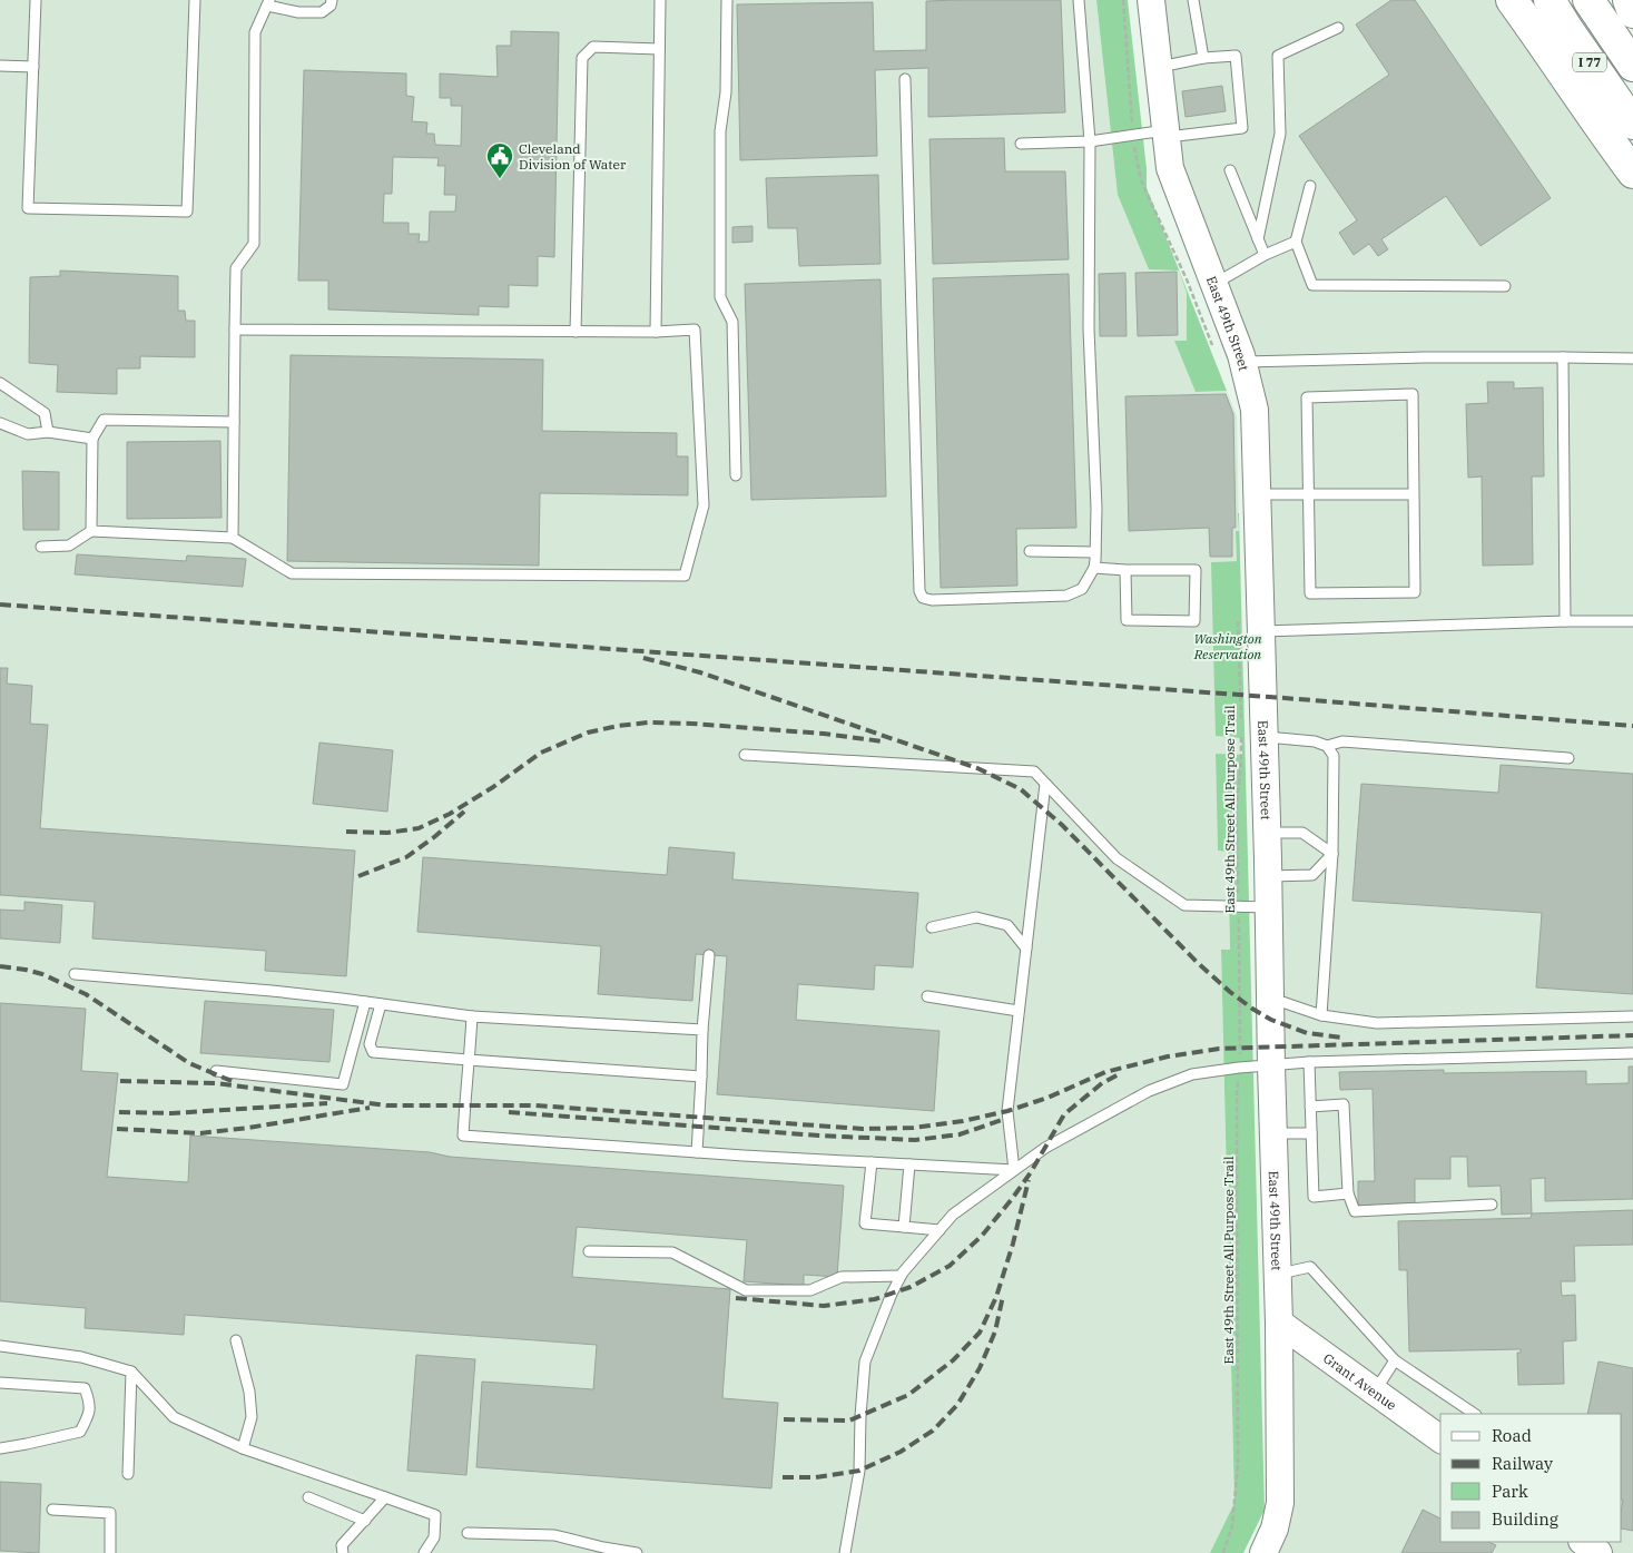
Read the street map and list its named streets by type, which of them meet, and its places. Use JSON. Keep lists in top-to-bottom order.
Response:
{
  "streets": {
    "highway": ["I 77"],
    "street": ["East 49th Street", "Grant Avenue"],
    "path": ["East 49th Street All Purpose Trail"]
  },
  "crossings": [
    ["East 49th Street", "East 49th Street All Purpose Trail"],
    ["East 49th Street", "Grant Avenue"]
  ],
  "parks": ["Washington Reservation"],
  "places": {
    "public building": ["Cleveland Division of Water"]
  },
  "legend": [
    "Road",
    "Railway",
    "Park",
    "Building"
  ]
}
